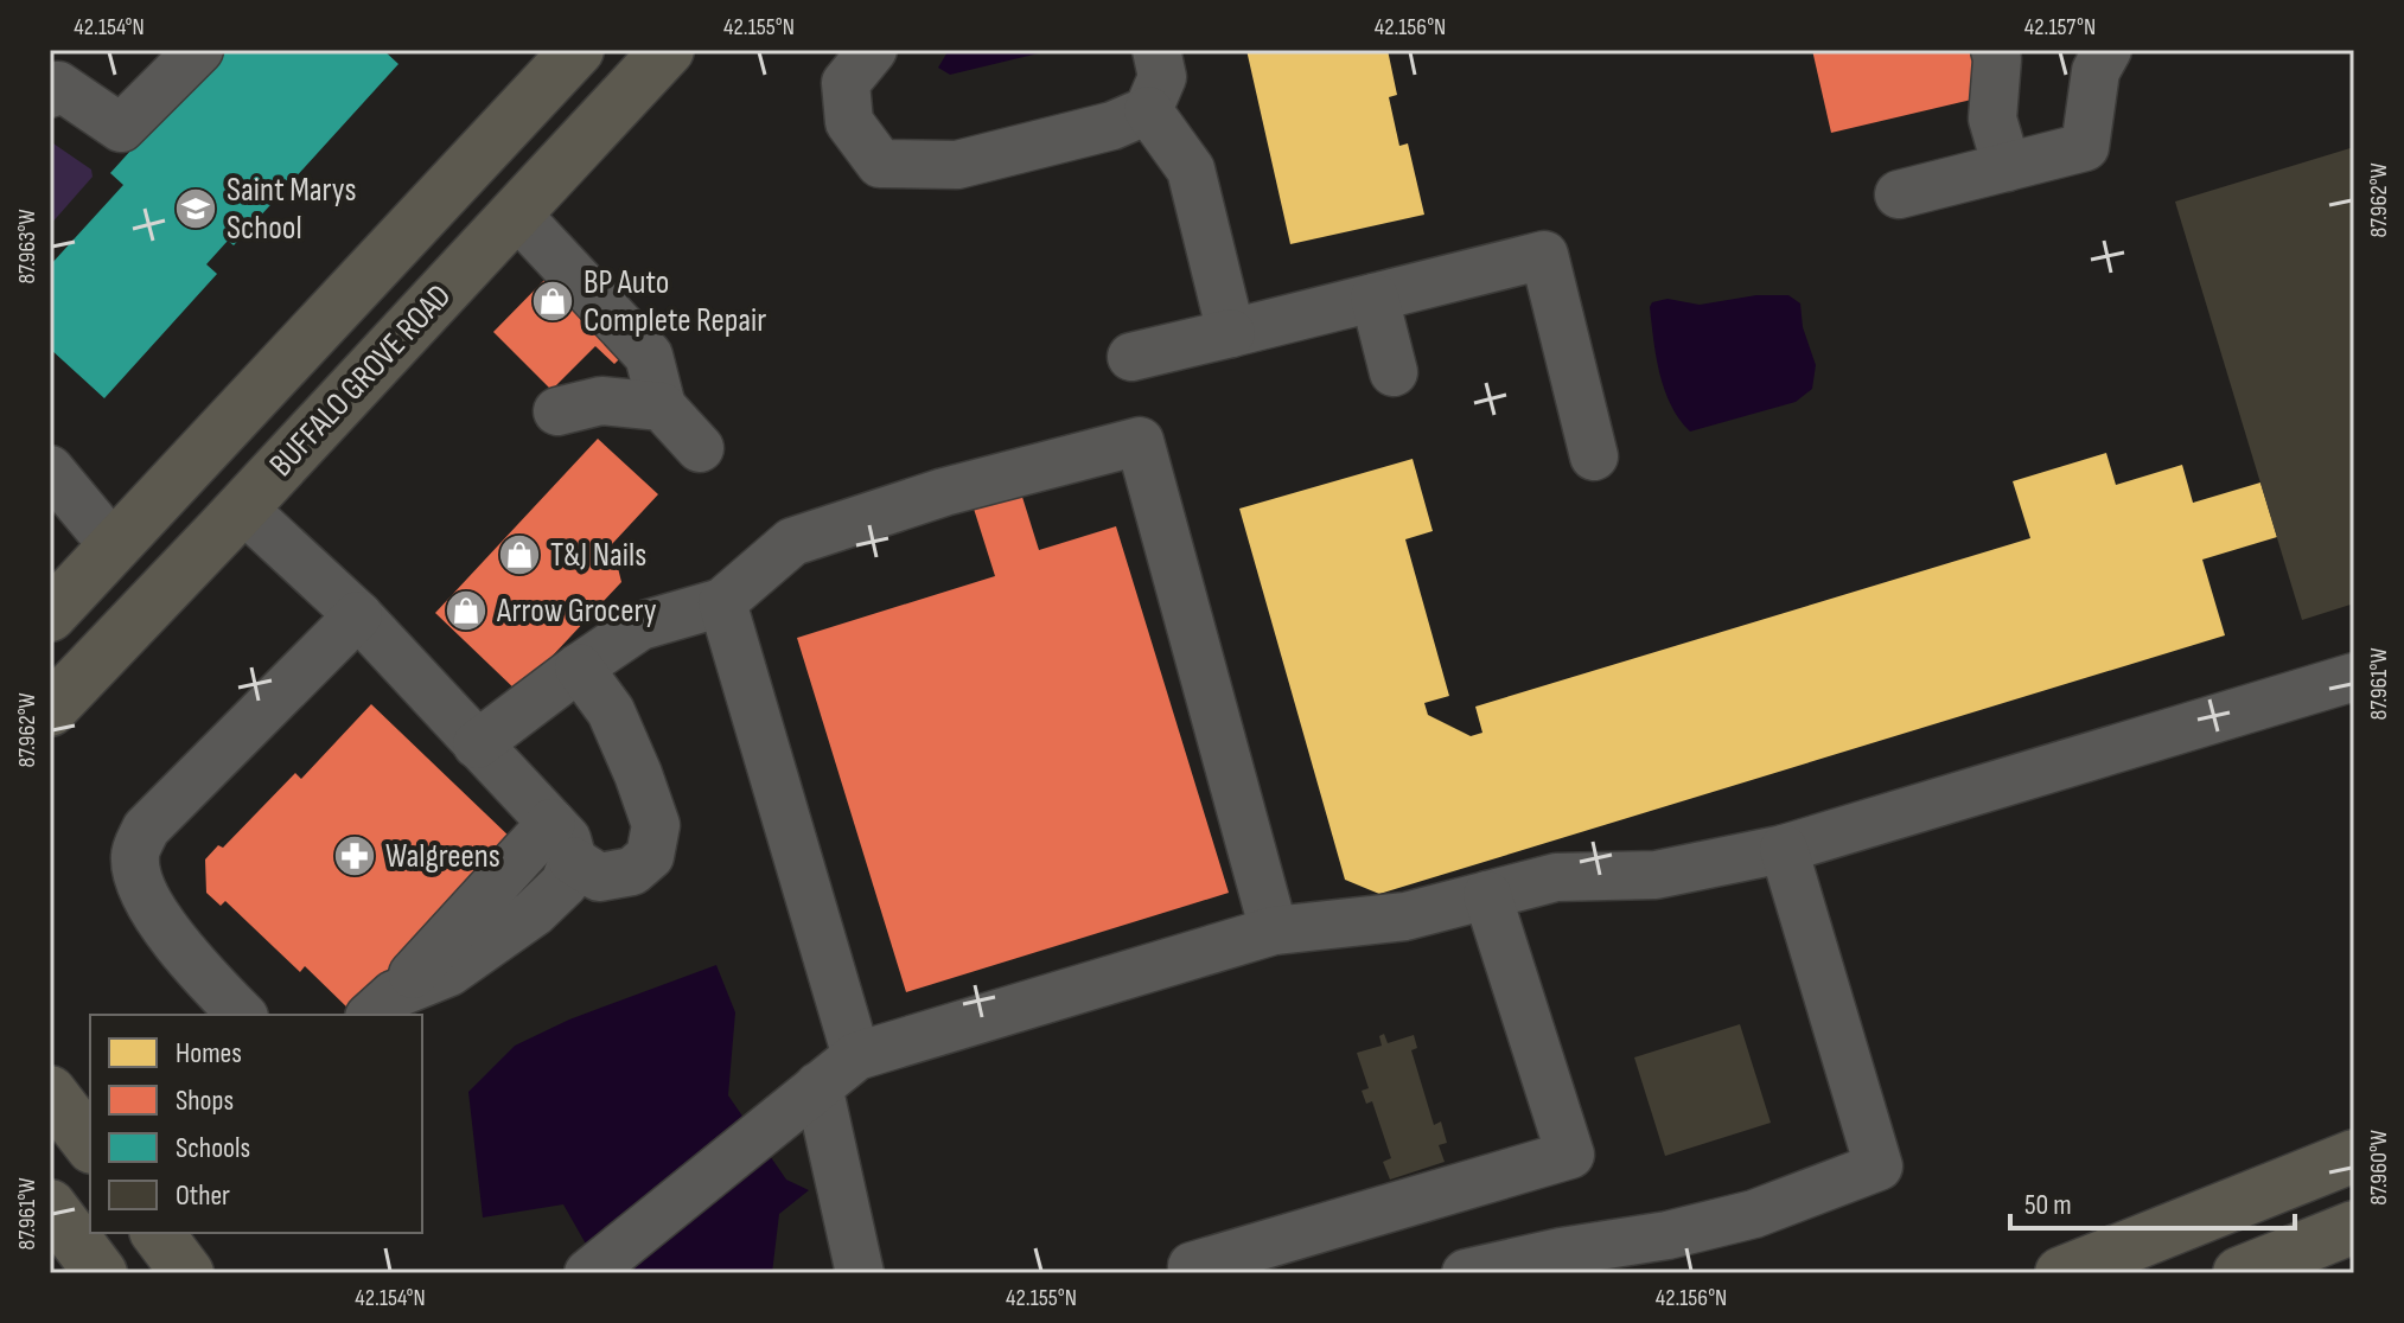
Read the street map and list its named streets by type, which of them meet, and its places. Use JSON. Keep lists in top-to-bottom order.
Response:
{
  "streets": {
    "main road": ["BUFFALO GROVE ROAD"]
  },
  "places": {
    "school or university": ["Saint Marys School"],
    "shop": ["BP Auto Complete Repair", "T&J Nails", "Arrow Grocery"],
    "pharmacy": ["Walgreens"]
  },
  "legend": [
    "Homes",
    "Shops",
    "Schools",
    "Other"
  ],
  "scale_bar": "50 m",
  "coordinates": [
    "42.154°N",
    "42.155°N",
    "42.156°N",
    "42.157°N",
    "87.962°W",
    "87.963°W",
    "87.961°W",
    "87.960°W"
  ]
}
